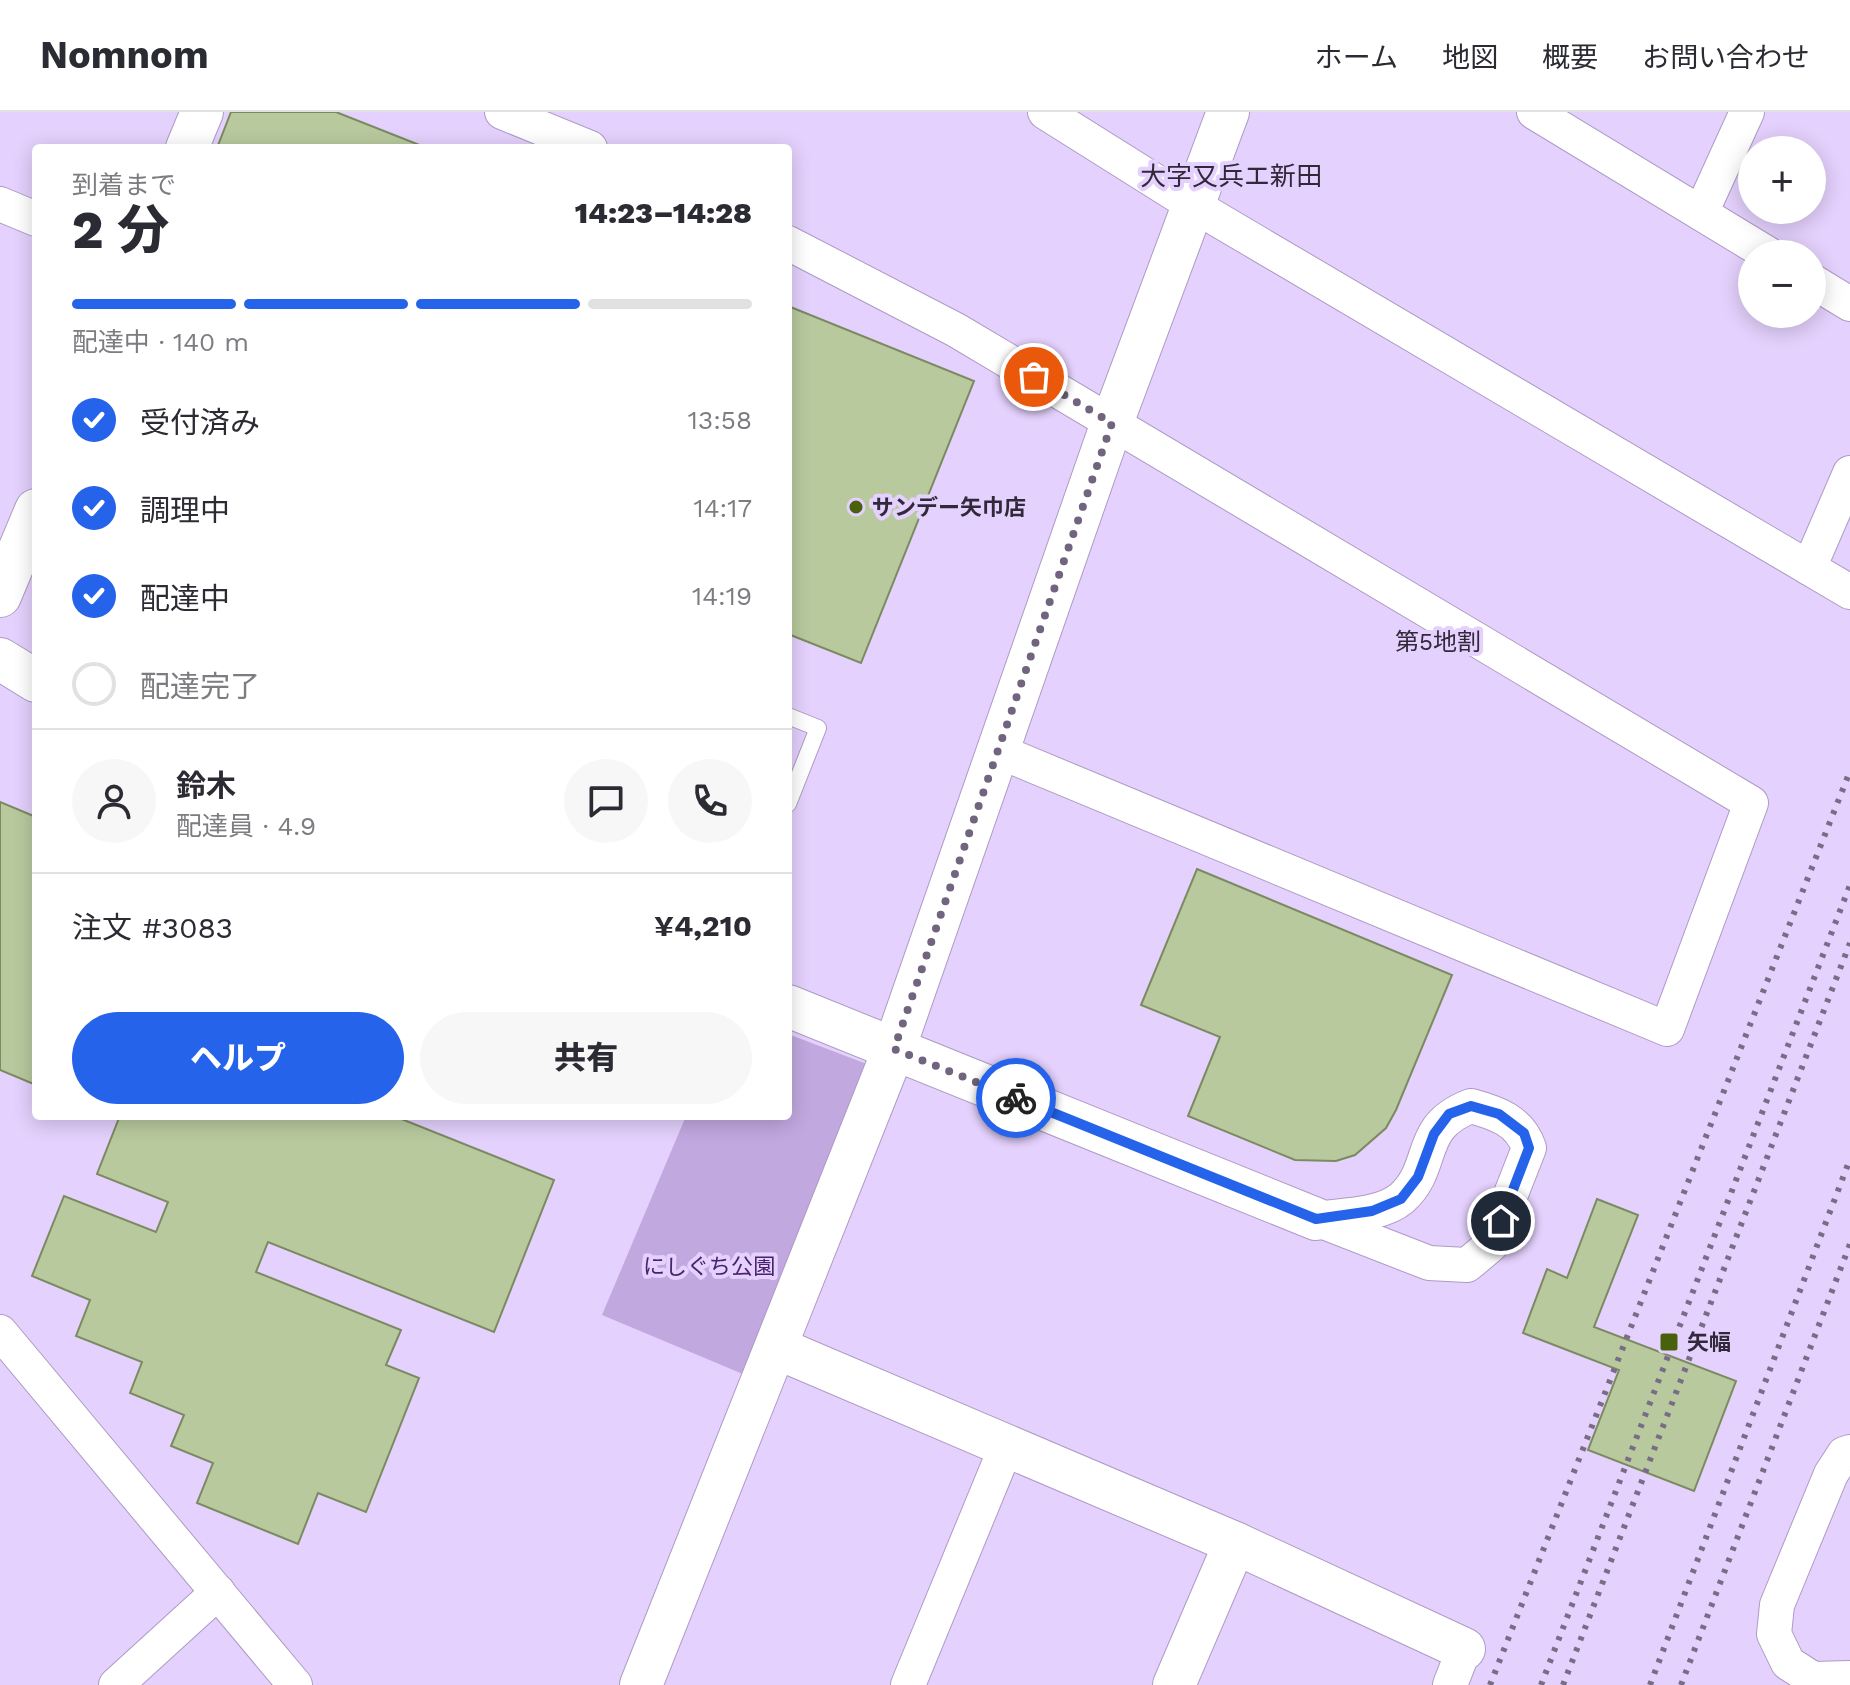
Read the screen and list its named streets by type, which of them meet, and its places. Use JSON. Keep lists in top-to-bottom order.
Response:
{
  "districts": ["大字又兵エ新田", "第5地割"],
  "parks": ["にしぐち公園"],
  "places": {
    "other": ["サンデー矢巾店"],
    "transit": ["矢幅"]
  },
  "page": {
    "header": "Nomnom",
    "nav": [
      "ホーム",
      "地図",
      "概要",
      "お問い合わせ"
    ],
    "map_buttons": ["+", "−"],
    "heading": ["2 分", "到着まで", "14:23–14:28"],
    "panel": [
      "鈴木",
      "配達員 · 4.9",
      "注文 #3083",
      "¥4,210"
    ],
    "bar": "配達中 · 140 m",
    "list": [
      ["受付済み", "13:58"],
      ["調理中", "14:17"],
      ["配達中", "14:19"],
      "配達完了"
    ],
    "buttons": ["ヘルプ", "共有"]
  }
}
